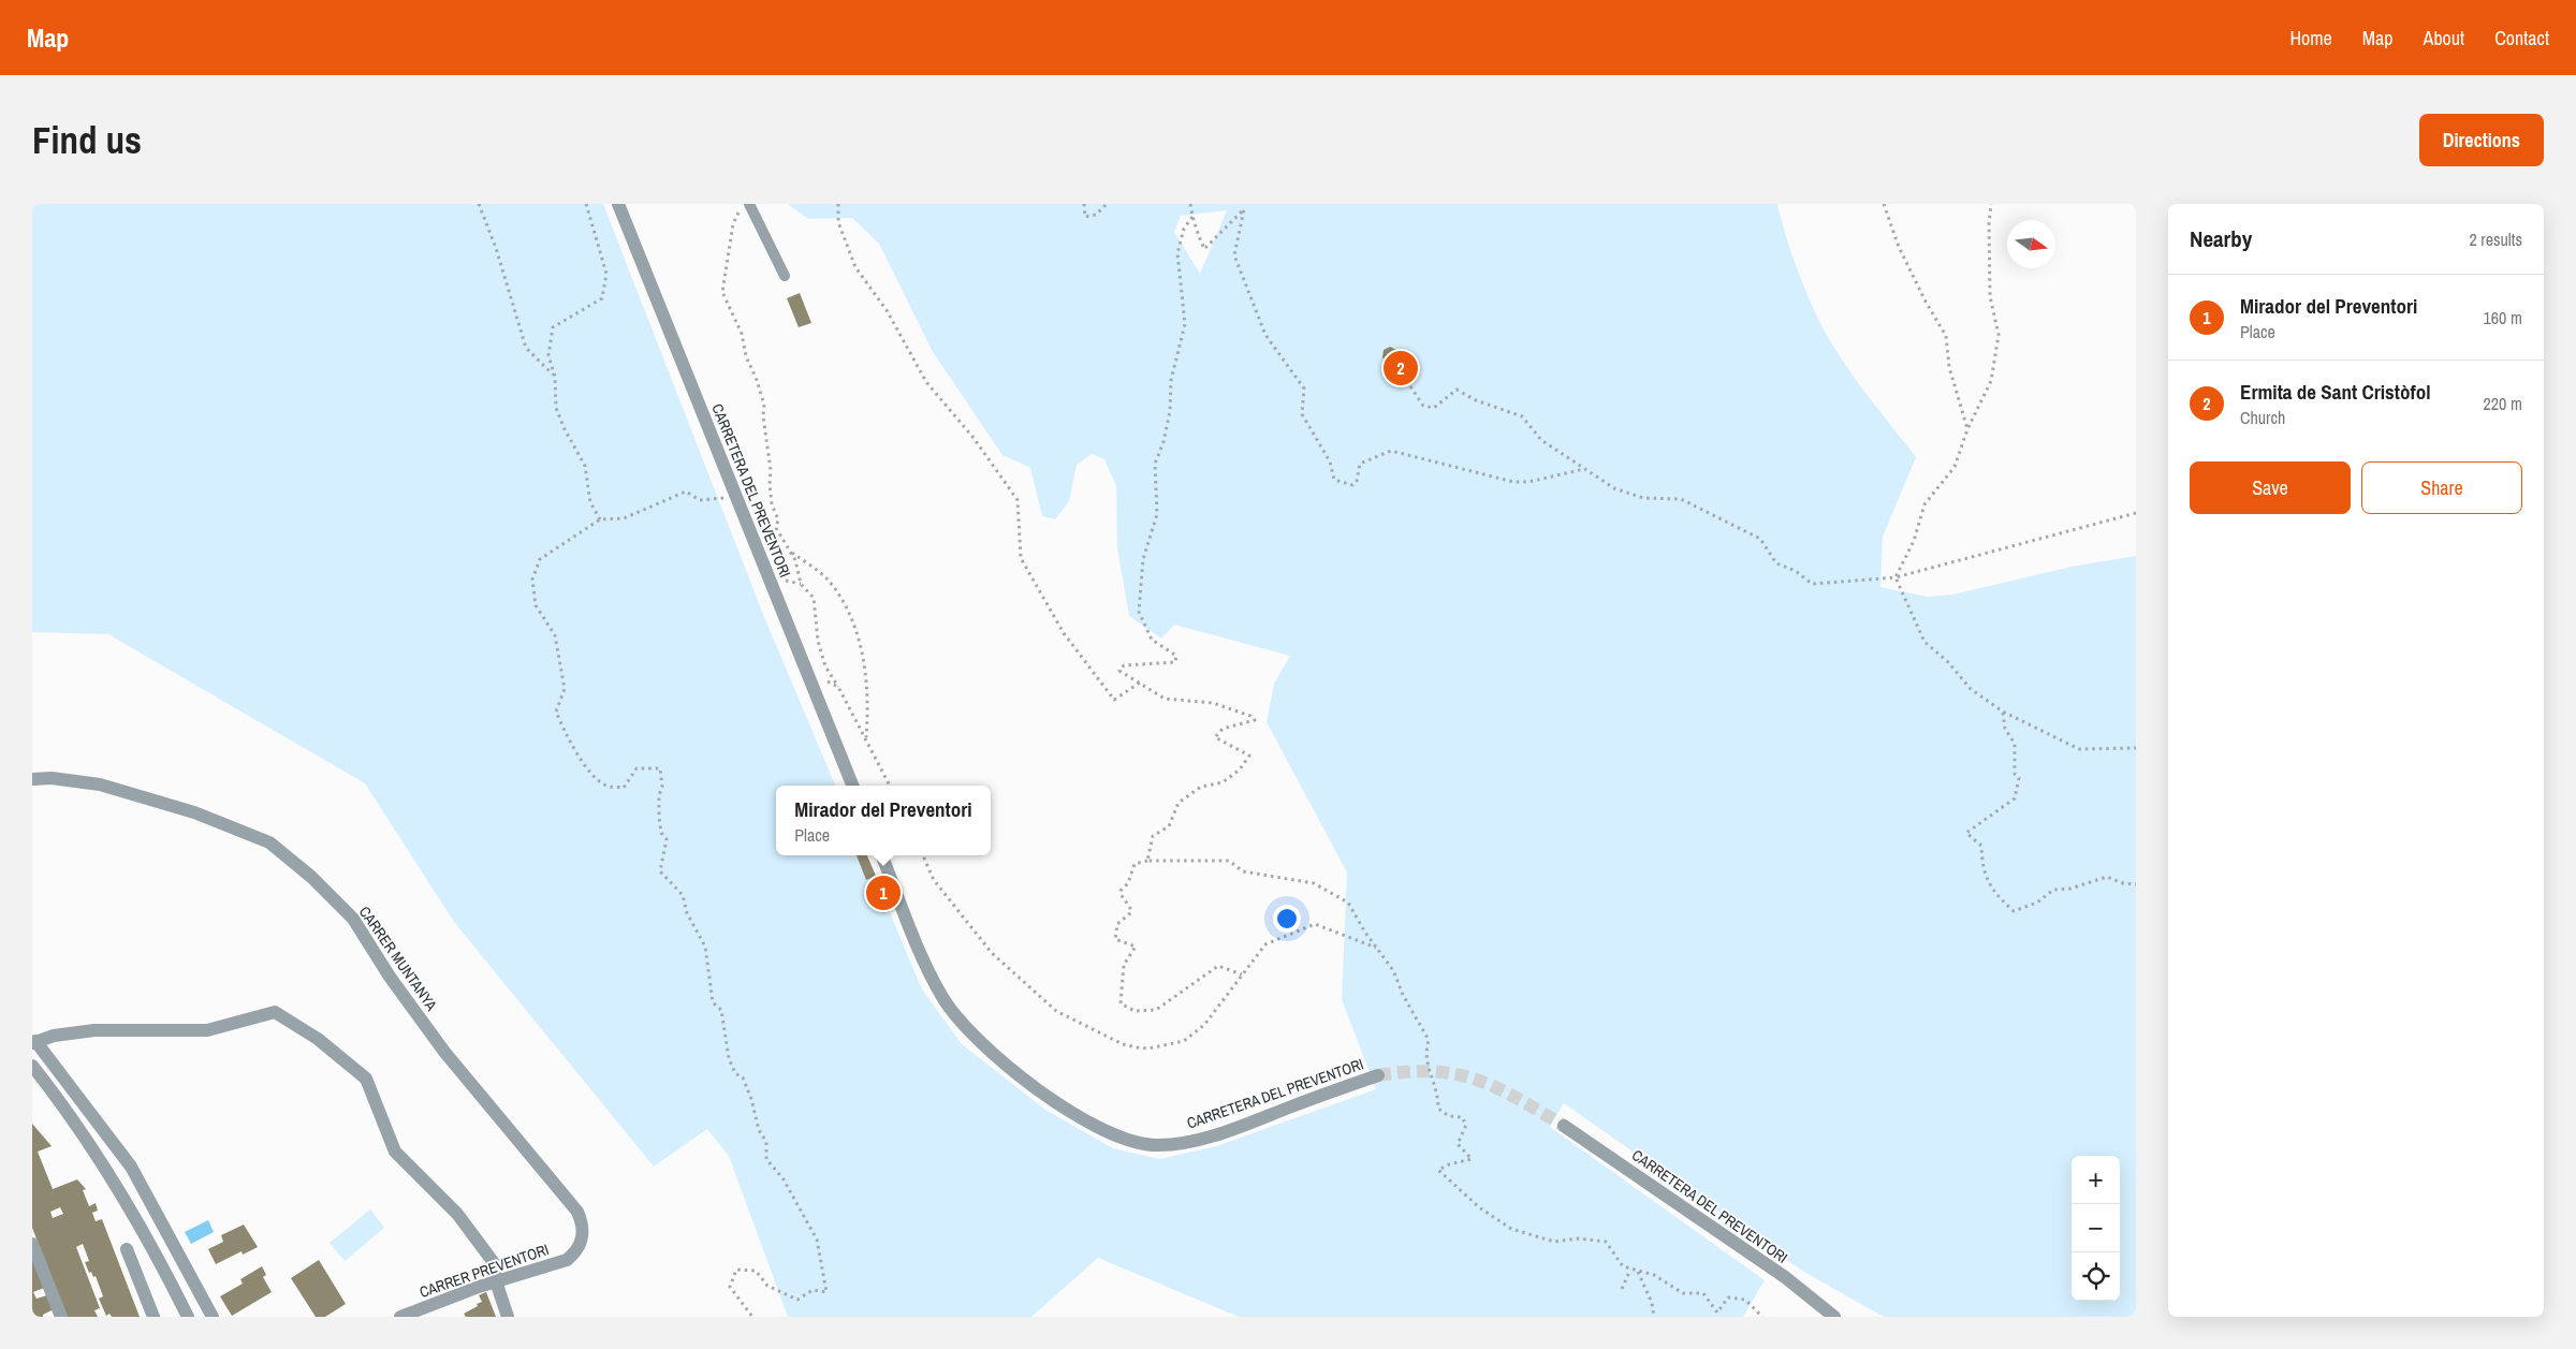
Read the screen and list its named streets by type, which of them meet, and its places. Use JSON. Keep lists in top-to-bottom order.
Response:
{
  "streets": {
    "street": ["CARRETERA DEL PREVENTORI", "CARRER MUNTANYA", "CARRER PREVENTORI"]
  },
  "crossings": [
    ["CARRER MUNTANYA", "CARRER PREVENTORI"]
  ],
  "north": "right",
  "page": {
    "header": "Map",
    "nav": [
      "Home",
      "Map",
      "About",
      "Contact"
    ],
    "buttons": [
      "Directions",
      ["Save", "Share"]
    ],
    "title": "Find us",
    "heading": ["Nearby", "2 results"],
    "list": [
      {
        "mark": "1",
        "name": "Mirador del Preventori",
        "note": "Place",
        "value": "160 m"
      },
      {
        "mark": "2",
        "name": "Ermita de Sant Cristòfol",
        "note": "Church",
        "value": "220 m"
      }
    ],
    "pins": ["2", "1"],
    "popup": ["Mirador del Preventori", "Place"],
    "map_buttons": ["+", "−"]
  }
}
